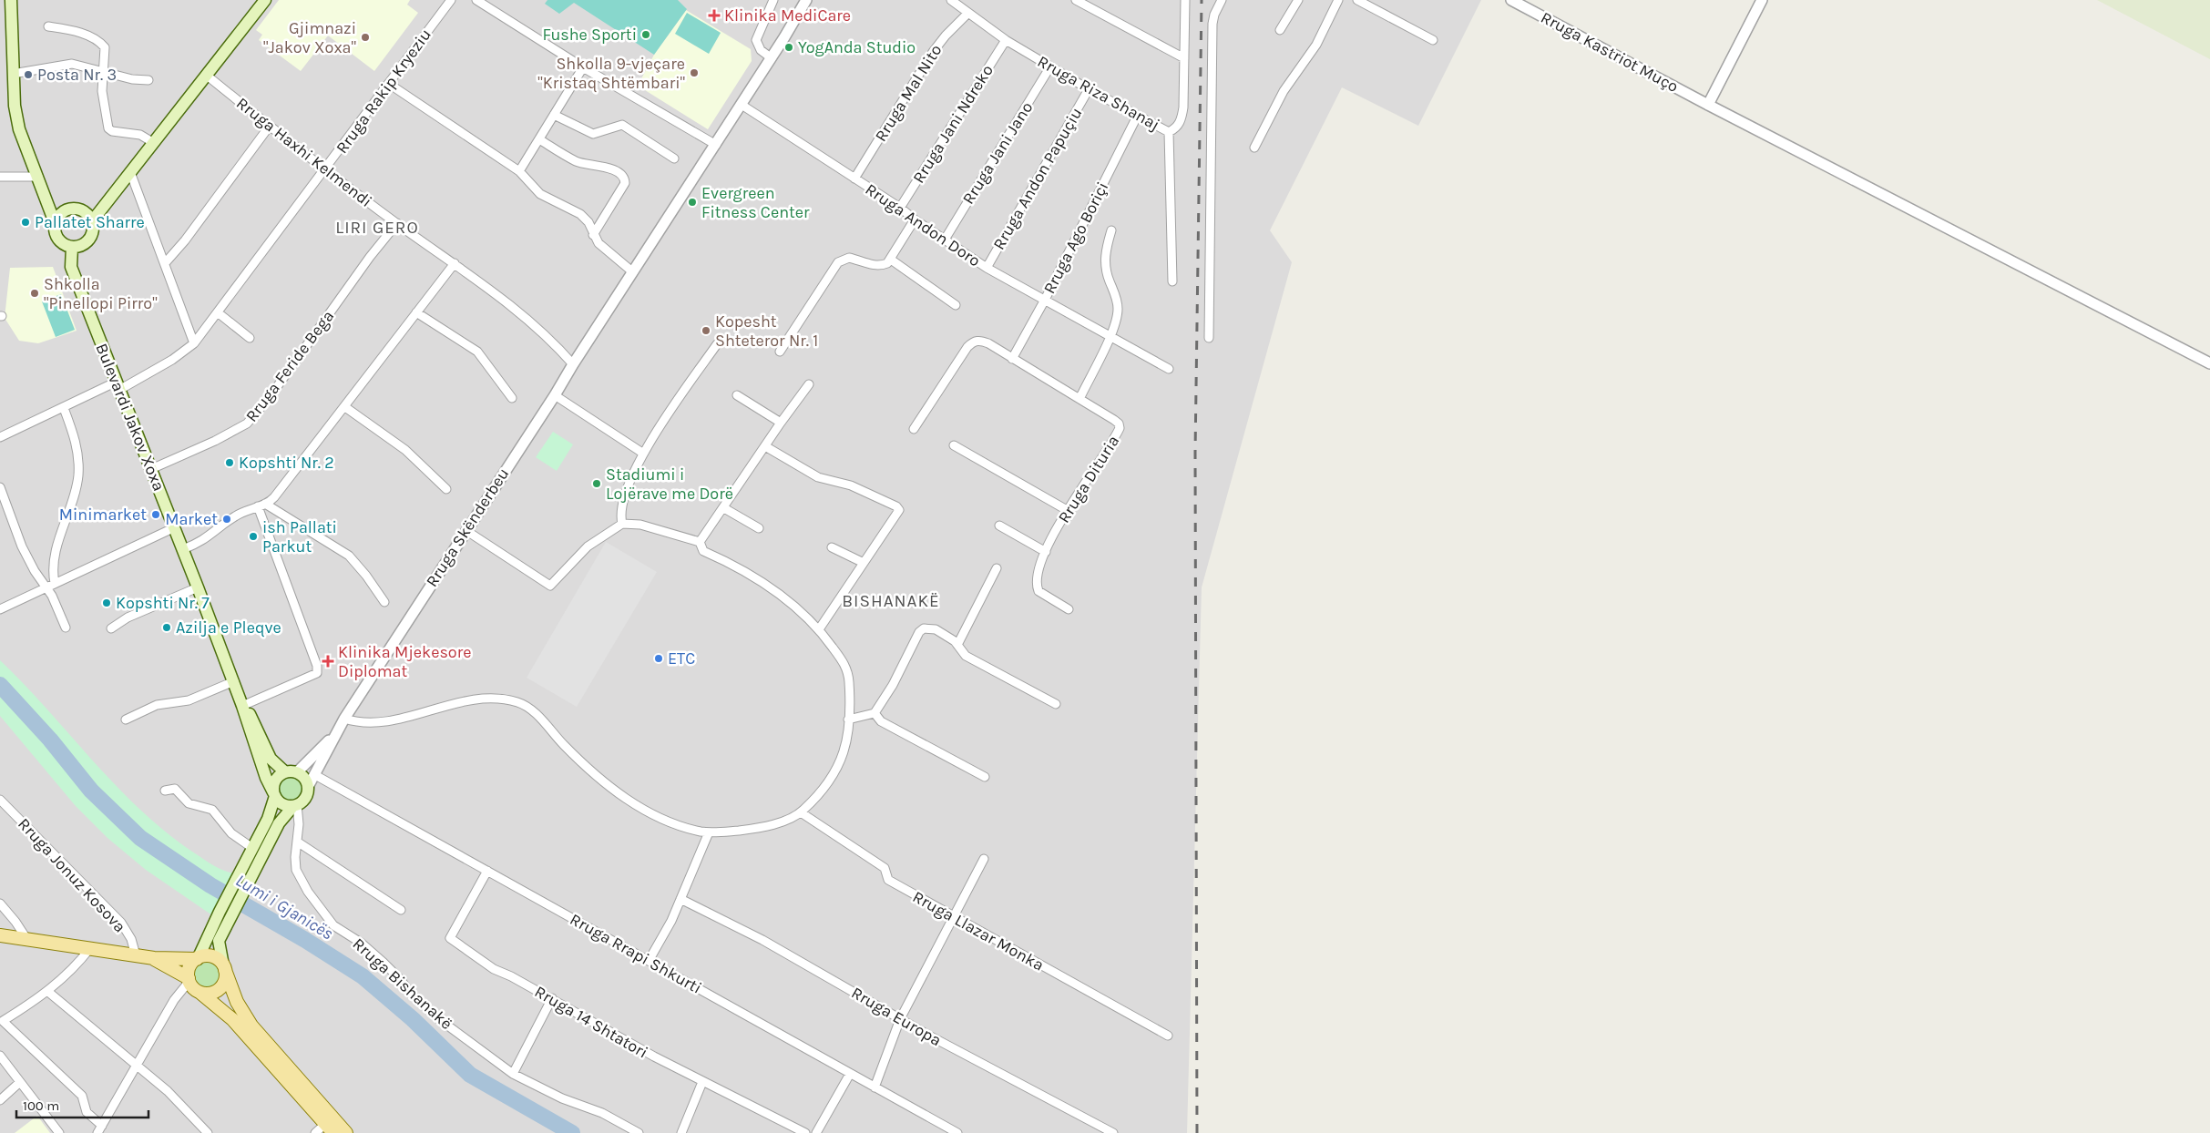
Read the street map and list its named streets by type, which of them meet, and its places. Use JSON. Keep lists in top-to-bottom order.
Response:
{
  "streets": {
    "main road": ["Bulevardi Jakov Xoxa"],
    "street": [
      "Rruga Kastriot Muço",
      "Rruga Rakip Kryeziu",
      "Rruga Mal Nito",
      "Rruga Riza Shanaj",
      "Rruga Jani Ndreko",
      "Rruga Haxhi Kelmendi",
      "Rruga Jani Jano",
      "Rruga Andon Papuçiu",
      "Rruga Andon Doro",
      "Rruga Ago Boriçi",
      "Rruga Feride Bega",
      "Rruga Dituria",
      "Rruga Skënderbeu",
      "Rruga Jonuz Kosova",
      "Rruga Llazar Monka",
      "Rruga Rrapi Shkurti",
      "Rruga Bishanakë",
      "Rruga Europa",
      "Rruga 14 Shtatori"
    ]
  },
  "crossings": [
    ["Rruga Rakip Kryeziu", "Rruga Haxhi Kelmendi"],
    ["Rruga Rakip Kryeziu", "Bulevardi Jakov Xoxa"],
    ["Rruga Mal Nito", "Rruga Riza Shanaj"],
    ["Rruga Mal Nito", "Rruga Andon Doro"],
    ["Rruga Riza Shanaj", "Rruga Jani Ndreko"],
    ["Rruga Riza Shanaj", "Rruga Jani Jano"],
    ["Rruga Riza Shanaj", "Rruga Andon Papuçiu"],
    ["Rruga Riza Shanaj", "Rruga Ago Boriçi"],
    ["Rruga Jani Ndreko", "Rruga Andon Doro"],
    ["Rruga Haxhi Kelmendi", "Rruga Feride Bega"],
    ["Rruga Haxhi Kelmendi", "Rruga Skënderbeu"],
    ["Rruga Jani Jano", "Rruga Andon Doro"],
    ["Rruga Andon Papuçiu", "Rruga Andon Doro"],
    ["Rruga Andon Doro", "Rruga Ago Boriçi"],
    ["Rruga Andon Doro", "Rruga Skënderbeu"],
    ["Rruga Feride Bega", "Bulevardi Jakov Xoxa"],
    ["Bulevardi Jakov Xoxa", "Rruga Skënderbeu"],
    ["Bulevardi Jakov Xoxa", "Rruga Bishanakë"],
    ["Rruga Skënderbeu", "Rruga Rrapi Shkurti"],
    ["Rruga Skënderbeu", "Rruga Bishanakë"],
    ["Rruga Rrapi Shkurti", "Rruga 14 Shtatori"]
  ],
  "districts": ["LIRI GERO", "BISHANAKË"],
  "water": ["Lumi i Gjanicës"],
  "places": {
    "health": ["Klinika MediCare", "Klinika Mjekesore Diplomat"],
    "other": [
      "Fushe Sporti",
      "Gjimnazi \"Jakov Xoxa\"",
      "YogAnda Studio",
      "Shkolla 9-vjeçare \"Kristaq Shtëmbari\"",
      "Posta Nr. 3",
      "Evergreen Fitness Center",
      "Pallatet Sharre",
      "Shkolla \"Pinellopi Pirro\"",
      "Kopesht Shteteror Nr. 1",
      "Kopshti Nr. 2",
      "Stadiumi i Lojërave me Dorë",
      "Minimarket",
      "Market",
      "ish Pallati Parkut",
      "Kopshti Nr. 7",
      "Azilja e Pleqve",
      "ETC"
    ]
  },
  "scale_bar": "100 m"
}
